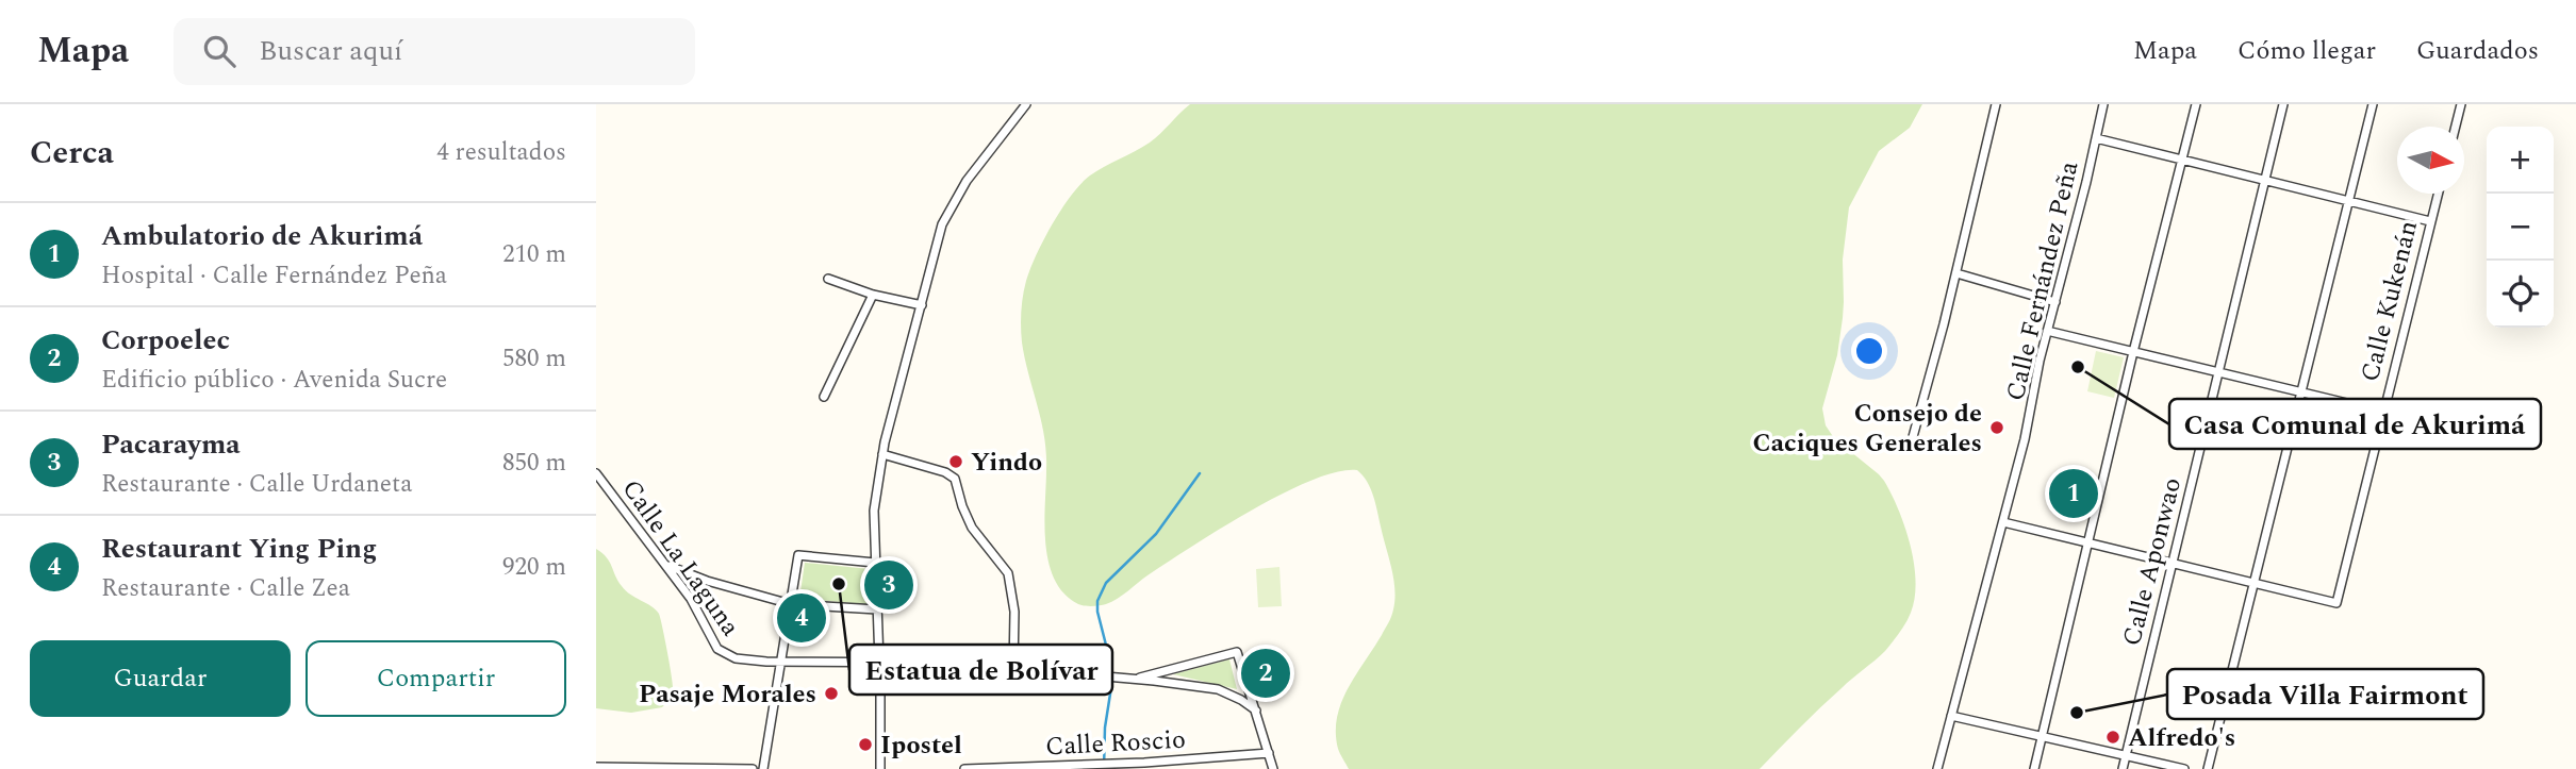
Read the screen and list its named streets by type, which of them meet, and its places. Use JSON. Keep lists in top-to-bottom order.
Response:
{
  "streets": {
    "street": [
      "Calle Fernández Peña",
      "Calle Kukenán",
      "Calle La Laguna",
      "Calle Aponwao",
      "Calle Roscio"
    ]
  },
  "places": [
    "Casa Comunal de Akurimá",
    "Consejo de Caciques Generales",
    "Yindo",
    "Estatua de Bolívar",
    "Pasaje Morales",
    "Posada Villa Fairmont",
    "Alfredo's",
    "Ipostel"
  ],
  "north": "right",
  "page": {
    "header": "Mapa",
    "search": "Buscar aquí",
    "nav": ["Mapa", "Cómo llegar", "Guardados"],
    "heading": ["Cerca", "4 resultados"],
    "map_buttons": ["+", "−"],
    "list": [
      {
        "mark": "1",
        "name": "Ambulatorio de Akurimá",
        "note": "Hospital · Calle Fernández Peña",
        "value": "210 m"
      },
      {
        "mark": "2",
        "name": "Corpoelec",
        "note": "Edificio público · Avenida Sucre",
        "value": "580 m"
      },
      {
        "mark": "3",
        "name": "Pacarayma",
        "note": "Restaurante · Calle Urdaneta",
        "value": "850 m"
      },
      {
        "mark": "4",
        "name": "Restaurant Ying Ping",
        "note": "Restaurante · Calle Zea",
        "value": "920 m"
      }
    ],
    "pins": [
      "1",
      "3",
      "4",
      "2"
    ],
    "buttons": ["Guardar", "Compartir"]
  }
}
